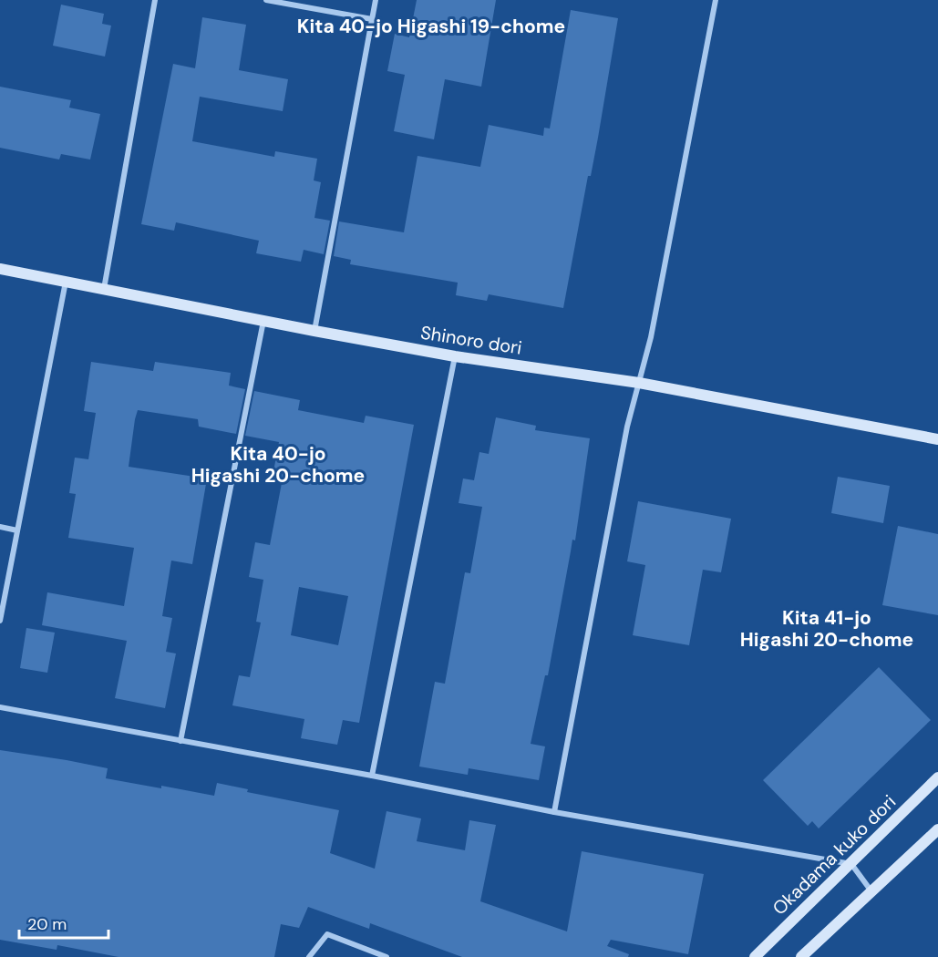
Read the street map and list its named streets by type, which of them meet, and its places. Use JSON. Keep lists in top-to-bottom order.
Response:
{
  "streets": {
    "street": ["Shinoro dori", "Okadama kuko dori"]
  },
  "districts": ["Kita 40-jo Higashi 19-chome", "Kita 40-jo Higashi 20-chome", "Kita 41-jo Higashi 20-chome"],
  "scale_bar": "20 m"
}
